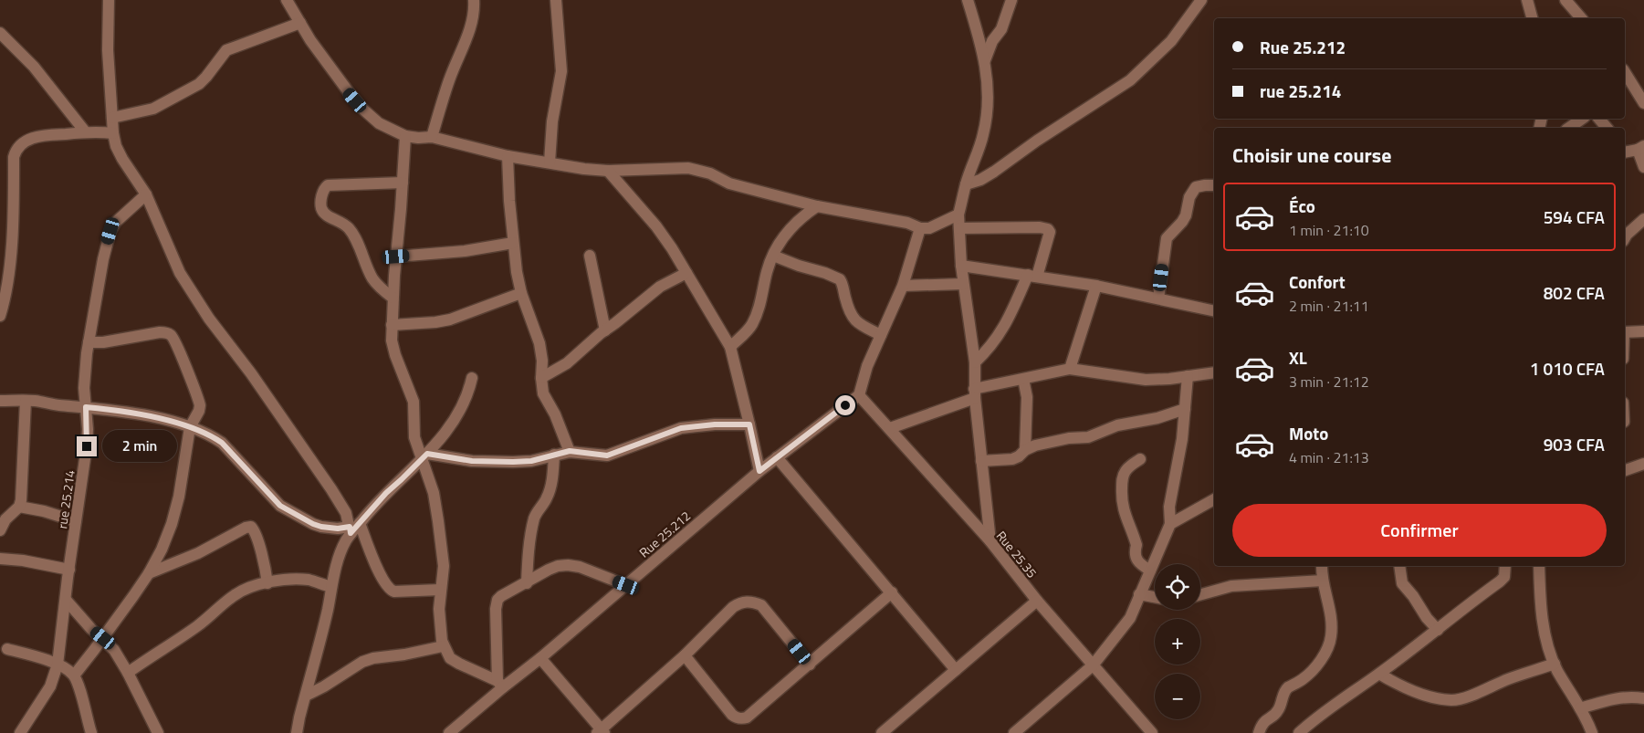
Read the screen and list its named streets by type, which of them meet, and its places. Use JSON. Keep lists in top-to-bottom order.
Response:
{
  "streets": {
    "street": ["rue 25.214", "Rue 25.212", "Rue 25.35"]
  },
  "crossings": [
    ["Rue 25.212", "Rue 25.35"]
  ],
  "page": {
    "banner": ["Rue 25.212", "rue 25.214"],
    "heading": "Choisir une course",
    "list": [
      {
        "name": "Éco",
        "note": "1 min · 21:10",
        "value": "594 CFA"
      },
      {
        "name": "Confort",
        "note": "2 min · 21:11",
        "value": "802 CFA"
      },
      {
        "name": "XL",
        "note": "3 min · 21:12",
        "value": "1 010 CFA"
      },
      {
        "name": "Moto",
        "note": "4 min · 21:13",
        "value": "903 CFA"
      }
    ],
    "bubble": "2 min",
    "buttons": "Confirmer",
    "map_buttons": ["+", "−"]
  }
}
